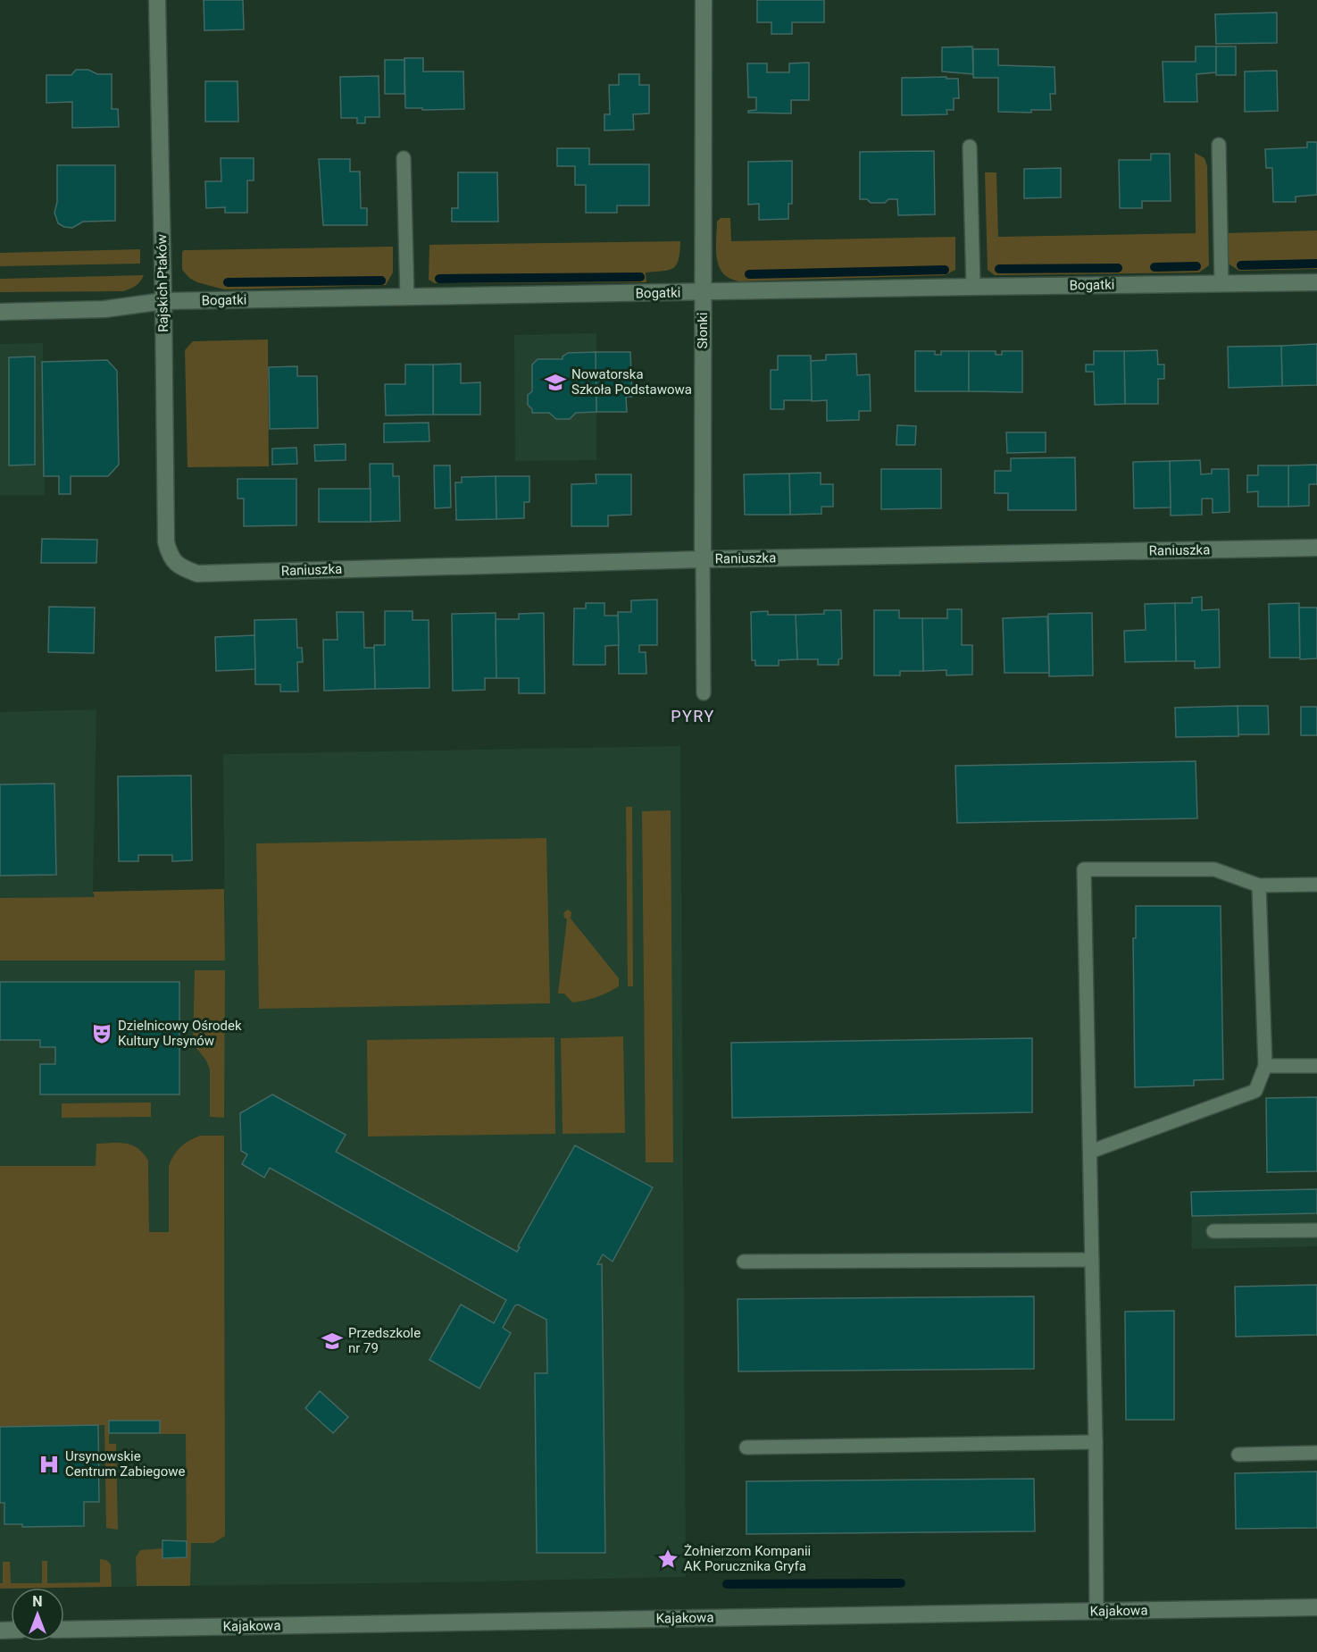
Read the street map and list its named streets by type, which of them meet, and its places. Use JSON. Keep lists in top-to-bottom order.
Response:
{
  "streets": {
    "street": [
      "Rajskich Ptaków",
      "Bogatki",
      "Słonki",
      "Raniuszka",
      "Kajakowa"
    ]
  },
  "crossings": [
    ["Rajskich Ptaków", "Bogatki"],
    ["Rajskich Ptaków", "Raniuszka"],
    ["Bogatki", "Słonki"],
    ["Słonki", "Raniuszka"]
  ],
  "districts": ["PYRY"],
  "places": {
    "school or university": ["Nowatorska Szkoła Podstawowa", "Przedszkole nr 79"],
    "theatre": ["Dzielnicowy Ośrodek Kultury Ursynów"],
    "hospital": ["Ursynowskie Centrum Zabiegowe"],
    "place": ["Żołnierzom Kompanii AK Porucznika Gryfa"]
  },
  "north": "top"
}
